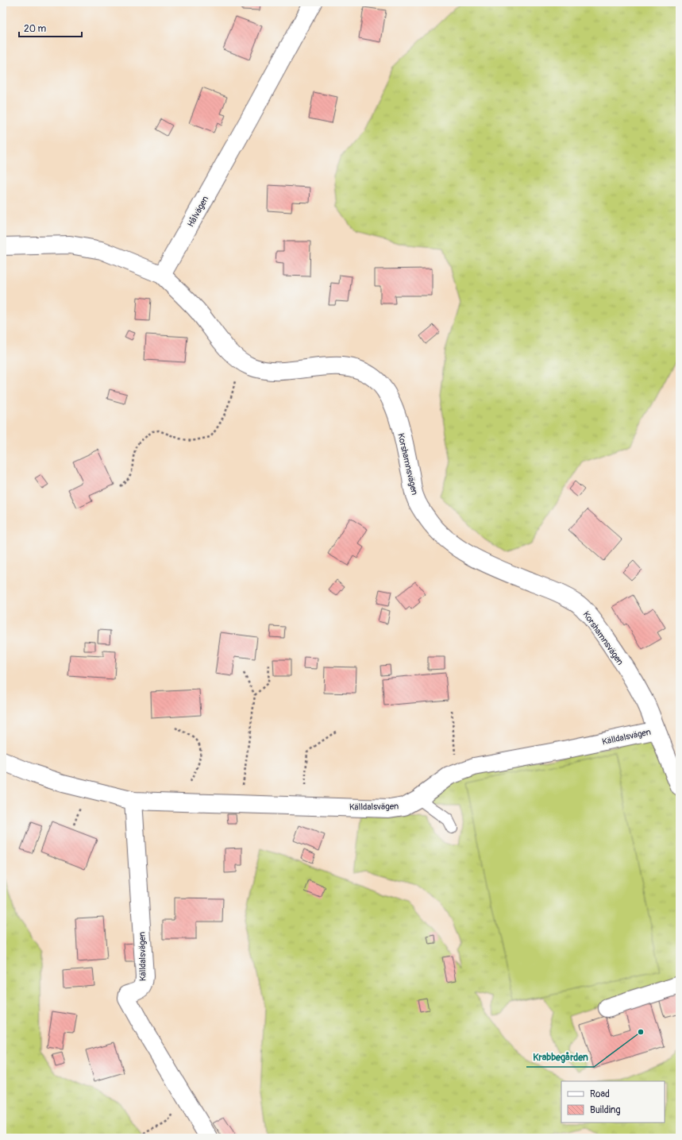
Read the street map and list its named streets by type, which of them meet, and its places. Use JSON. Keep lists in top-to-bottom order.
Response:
{
  "streets": {
    "street": ["Hålvägen", "Korshamnsvägen", "Källdalsvägen"]
  },
  "crossings": [
    ["Hålvägen", "Korshamnsvägen"],
    ["Korshamnsvägen", "Källdalsvägen"]
  ],
  "places": ["Krabbegården"],
  "legend": ["Road", "Building"],
  "scale_bar": "20 m"
}
